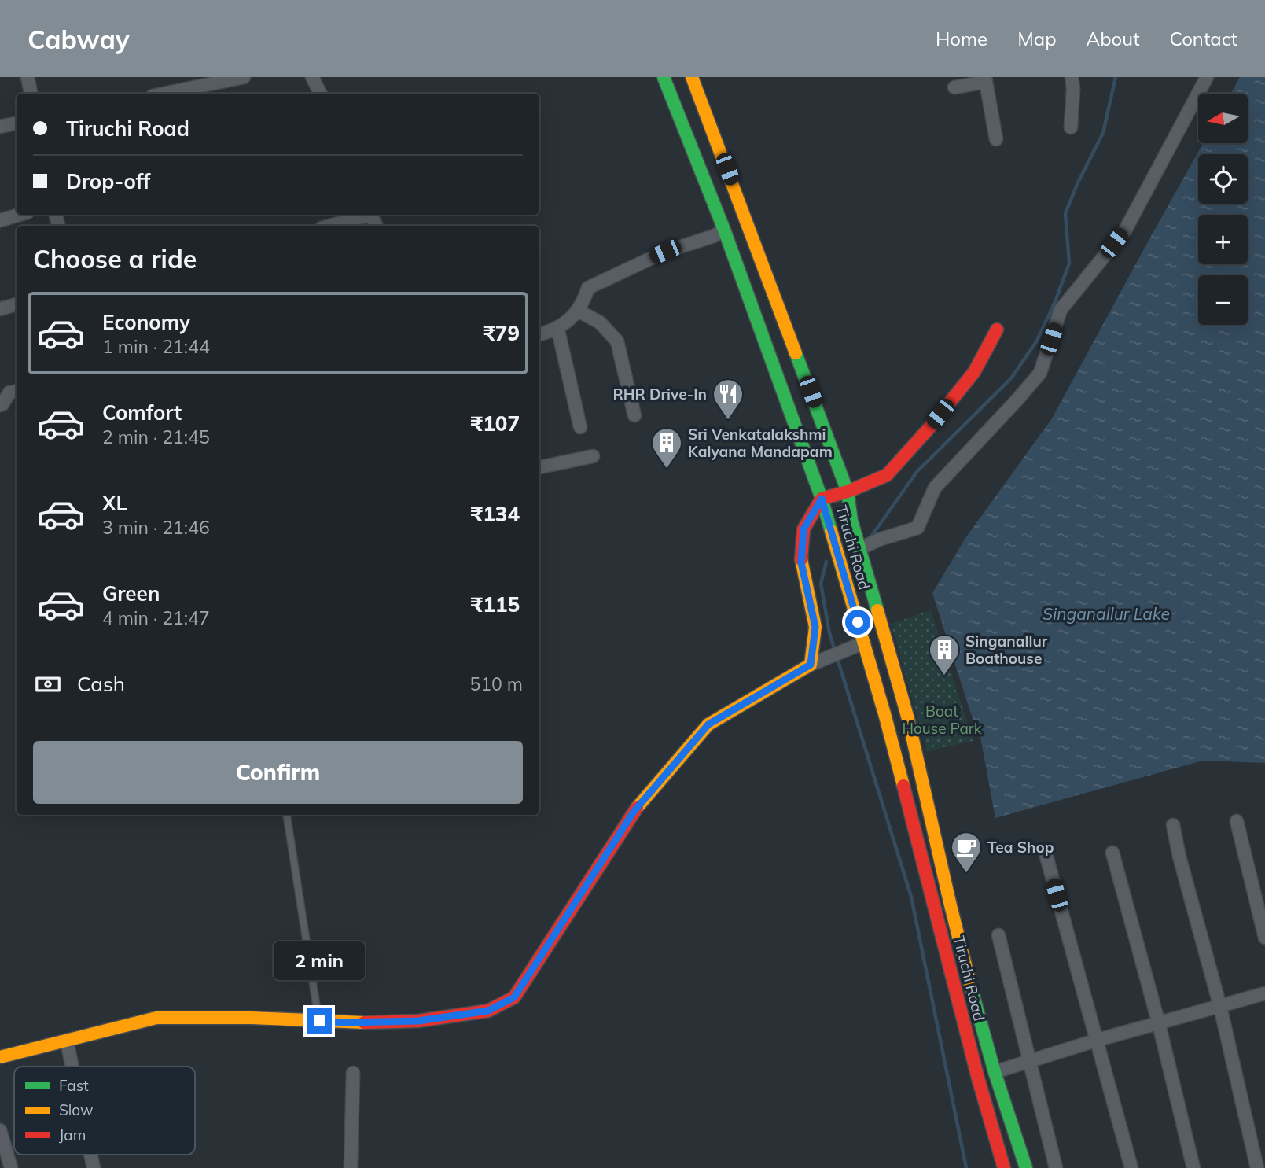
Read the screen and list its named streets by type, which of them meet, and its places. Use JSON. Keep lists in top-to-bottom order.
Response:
{
  "streets": {
    "main road": ["Tiruchi Road"]
  },
  "water": ["Singanallur Lake"],
  "parks": ["Boat House Park"],
  "places": {
    "restaurant": ["RHR Drive-In"],
    "building": ["Sri Venkatalakshmi Kalyana Mandapam", "Singanallur Boathouse"],
    "cafe": ["Tea Shop"]
  },
  "legend": ["Fast", "Slow", "Jam"],
  "north": "left",
  "page": {
    "header": "Cabway",
    "nav": [
      "Home",
      "Map",
      "About",
      "Contact"
    ],
    "map_buttons": ["+", "−"],
    "banner": ["Tiruchi Road", "Drop-off"],
    "heading": "Choose a ride",
    "list": [
      {
        "name": "Economy",
        "note": "1 min · 21:44",
        "value": "₹79"
      },
      {
        "name": "Comfort",
        "note": "2 min · 21:45",
        "value": "₹107"
      },
      {
        "name": "XL",
        "note": "3 min · 21:46",
        "value": "₹134"
      },
      {
        "name": "Green",
        "note": "4 min · 21:47",
        "value": "₹115"
      }
    ],
    "pay": ["Cash", "510 m"],
    "buttons": "Confirm",
    "bubble": "2 min"
  }
}
